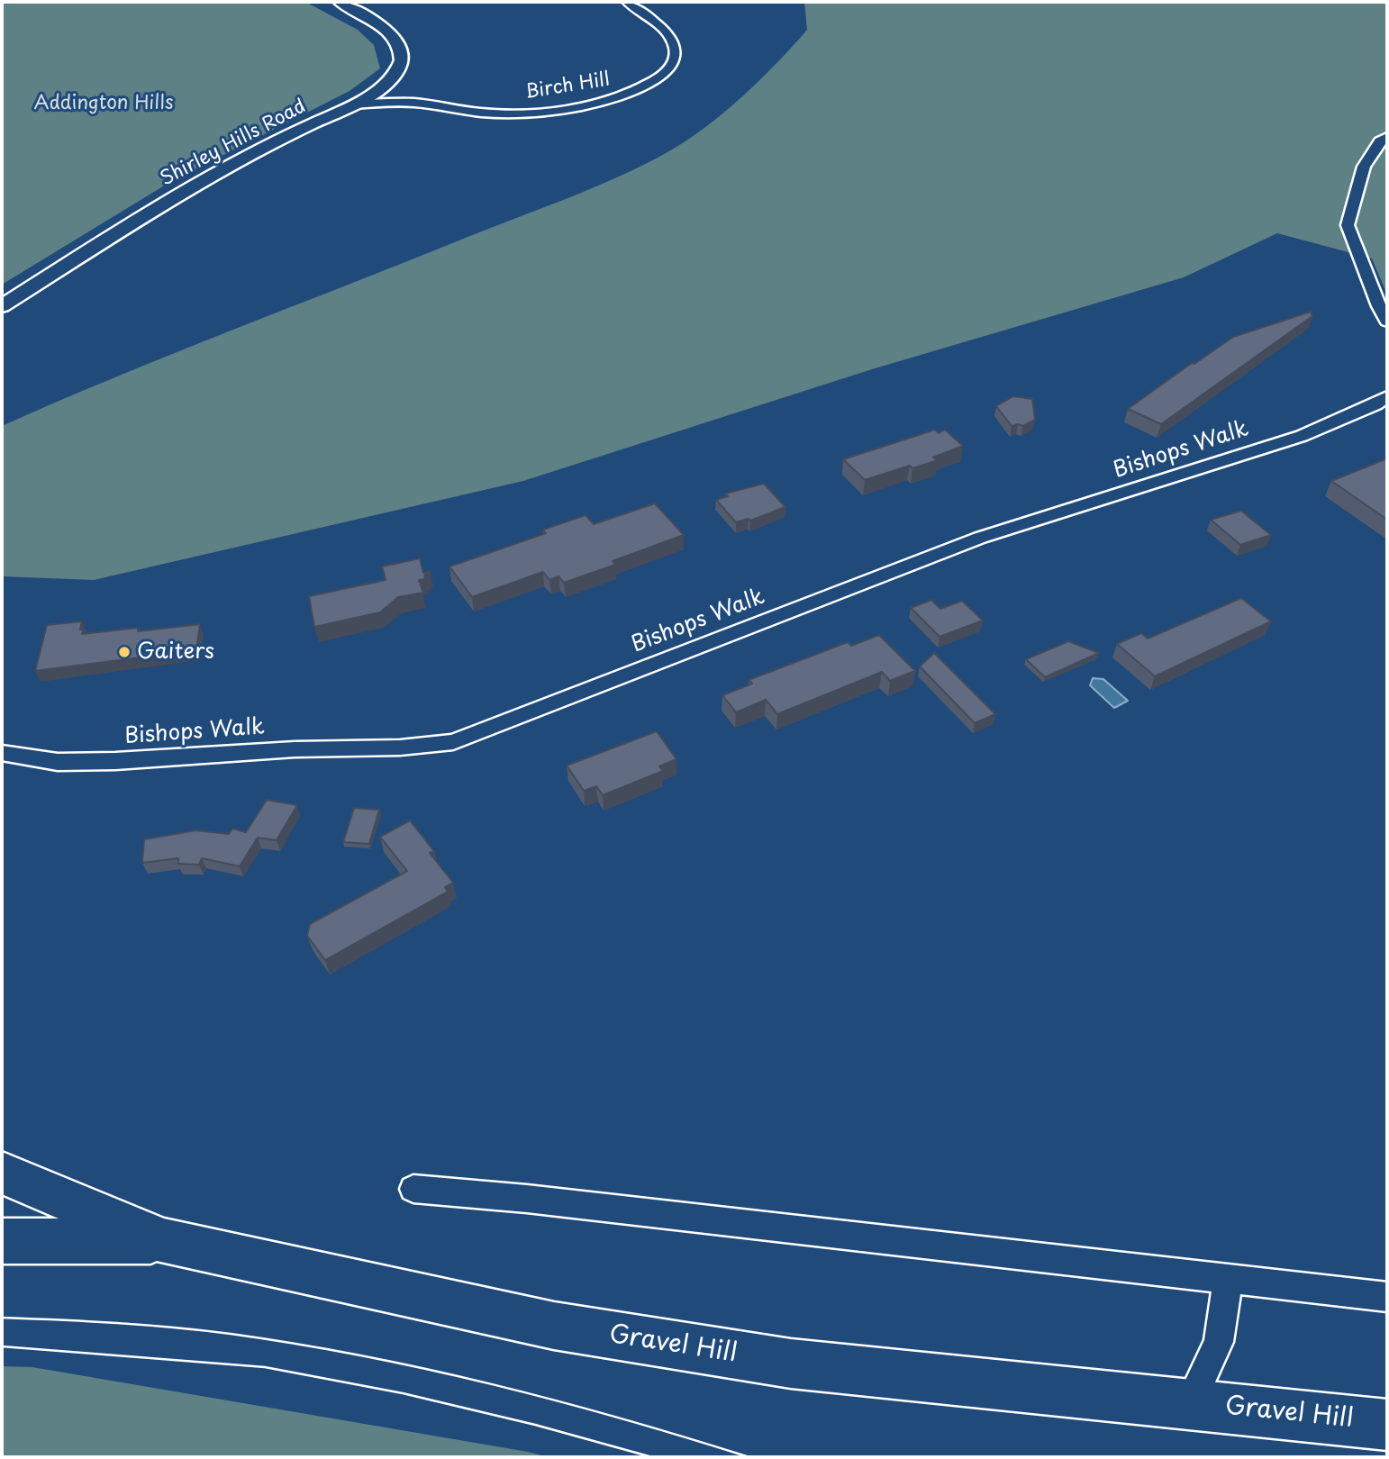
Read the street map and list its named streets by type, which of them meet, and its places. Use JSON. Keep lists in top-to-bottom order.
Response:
{
  "streets": {
    "main road": ["Gravel Hill"],
    "street": ["Birch Hill", "Shirley Hills Road", "Bishops Walk"]
  },
  "crossings": [
    ["Birch Hill", "Shirley Hills Road"]
  ],
  "parks": ["Addington Hills"],
  "places": ["Gaiters"]
}
